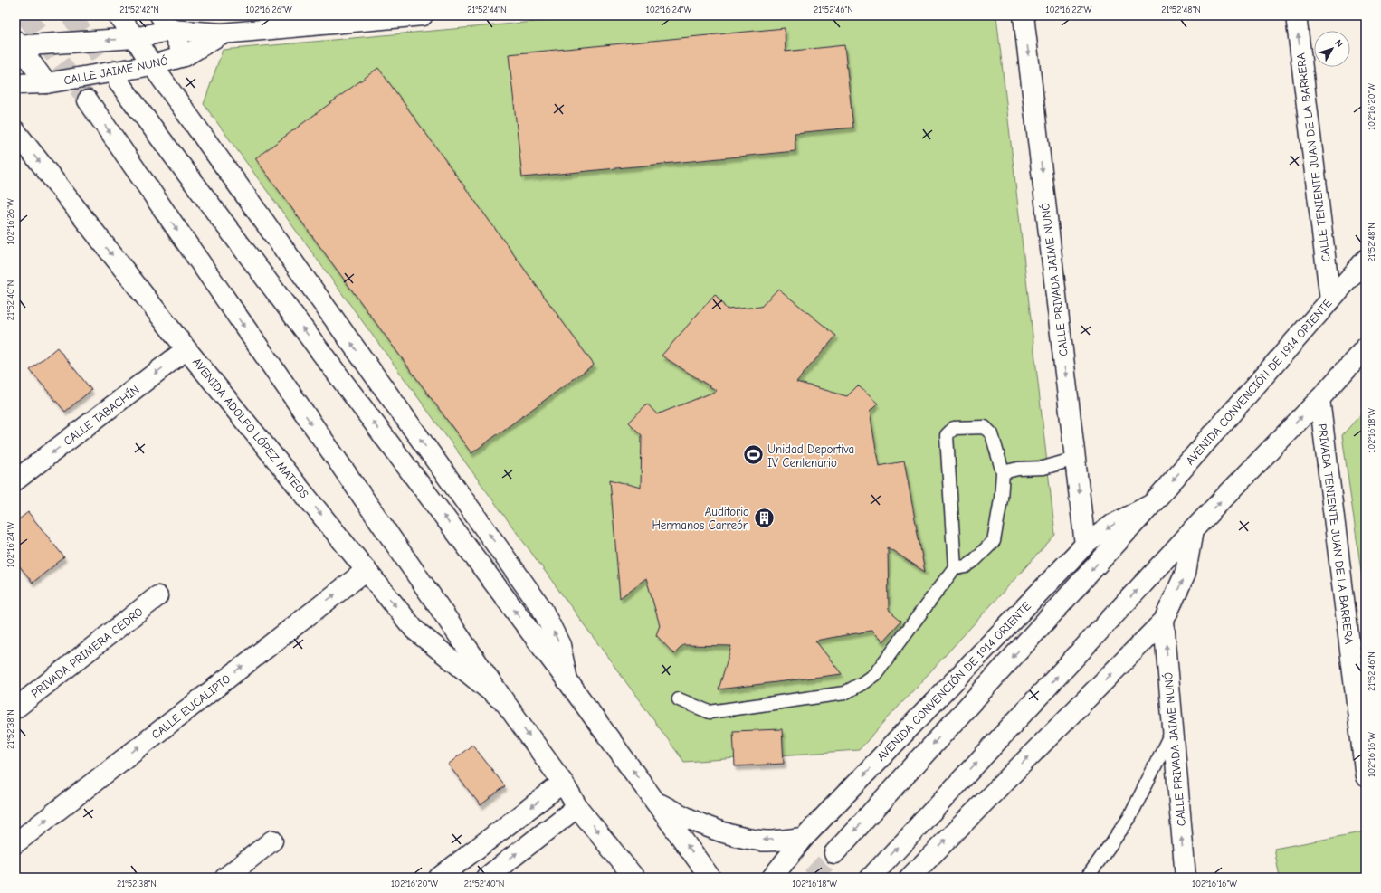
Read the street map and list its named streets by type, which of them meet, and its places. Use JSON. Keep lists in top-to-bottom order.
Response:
{
  "streets": {
    "main road": [
      "CALLE JAIME NUNÓ",
      "CALLE TENIENTE JUAN DE LA BARRERA",
      "CALLE PRIVADA JAIME NUNÓ",
      "AVENIDA CONVENCIÓN DE 1914 ORIENTE",
      "CALLE TABACHÍN",
      "AVENIDA ADOLFO LÓPEZ MATEOS",
      "PRIVADA TENIENTE JUAN DE LA BARRERA",
      "PRIVADA PRIMERA CEDRO",
      "CALLE EUCALIPTO"
    ]
  },
  "crossings": [
    ["CALLE TENIENTE JUAN DE LA BARRERA", "AVENIDA CONVENCIÓN DE 1914 ORIENTE"],
    ["CALLE PRIVADA JAIME NUNÓ", "AVENIDA CONVENCIÓN DE 1914 ORIENTE"],
    ["CALLE TABACHÍN", "AVENIDA ADOLFO LÓPEZ MATEOS"],
    ["AVENIDA ADOLFO LÓPEZ MATEOS", "CALLE EUCALIPTO"]
  ],
  "one_way": ["CALLE TENIENTE JUAN DE LA BARRERA", "CALLE TABACHÍN", "CALLE EUCALIPTO"],
  "places": {
    "sports": ["Unidad Deportiva IV Centenario"],
    "building": ["Auditorio Hermanos Carreón"]
  },
  "north": "top right",
  "coordinates": [
    "21°52'42\"N",
    "102°16'26\"W",
    "21°52'44\"N",
    "102°16'24\"W",
    "21°52'46\"N",
    "102°16'22\"W",
    "21°52'48\"N",
    "102°16'20\"W",
    "21°52'40\"N",
    "102°16'18\"W",
    "21°52'38\"N",
    "102°16'16\"W"
  ]
}
